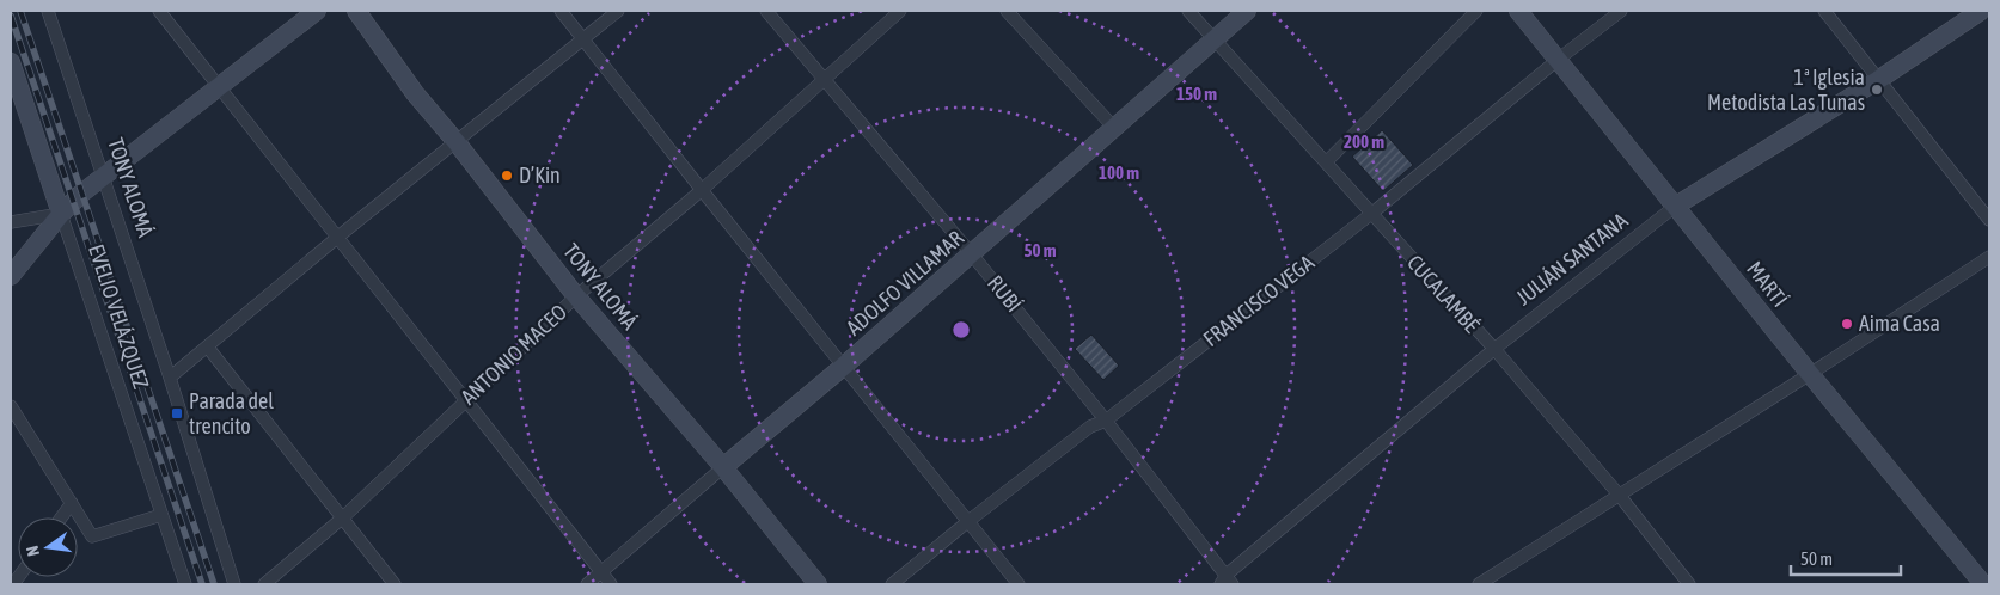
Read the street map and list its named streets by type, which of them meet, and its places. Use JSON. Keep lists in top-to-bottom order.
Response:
{
  "streets": {
    "street": [
      "TONY ALOMÁ",
      "JULIÁN SANTANA",
      "ADOLFO VILLAMAR",
      "MARTÍ",
      "RUBÍ",
      "CUCALAMBÉ",
      "FRANCISCO VEGA",
      "EVELIO VELÁZQUEZ",
      "ANTONIO MACEO"
    ]
  },
  "crossings": [
    ["TONY ALOMÁ", "ADOLFO VILLAMAR"],
    ["TONY ALOMÁ", "ANTONIO MACEO"],
    ["JULIÁN SANTANA", "MARTÍ"],
    ["JULIÁN SANTANA", "RUBÍ"],
    ["JULIÁN SANTANA", "CUCALAMBÉ"],
    ["ADOLFO VILLAMAR", "RUBÍ"],
    ["ADOLFO VILLAMAR", "CUCALAMBÉ"],
    ["MARTÍ", "FRANCISCO VEGA"],
    ["RUBÍ", "FRANCISCO VEGA"],
    ["RUBÍ", "ANTONIO MACEO"],
    ["CUCALAMBÉ", "FRANCISCO VEGA"]
  ],
  "places": {
    "other": ["1ª Iglesia Metodista Las Tunas", "D’Kin", "Aima Casa"],
    "transit": ["Parada del trencito"]
  },
  "scale_bar": "50 m",
  "north": "left",
  "rings": [
    "150 m",
    "200 m",
    "100 m",
    "50 m"
  ]
}
